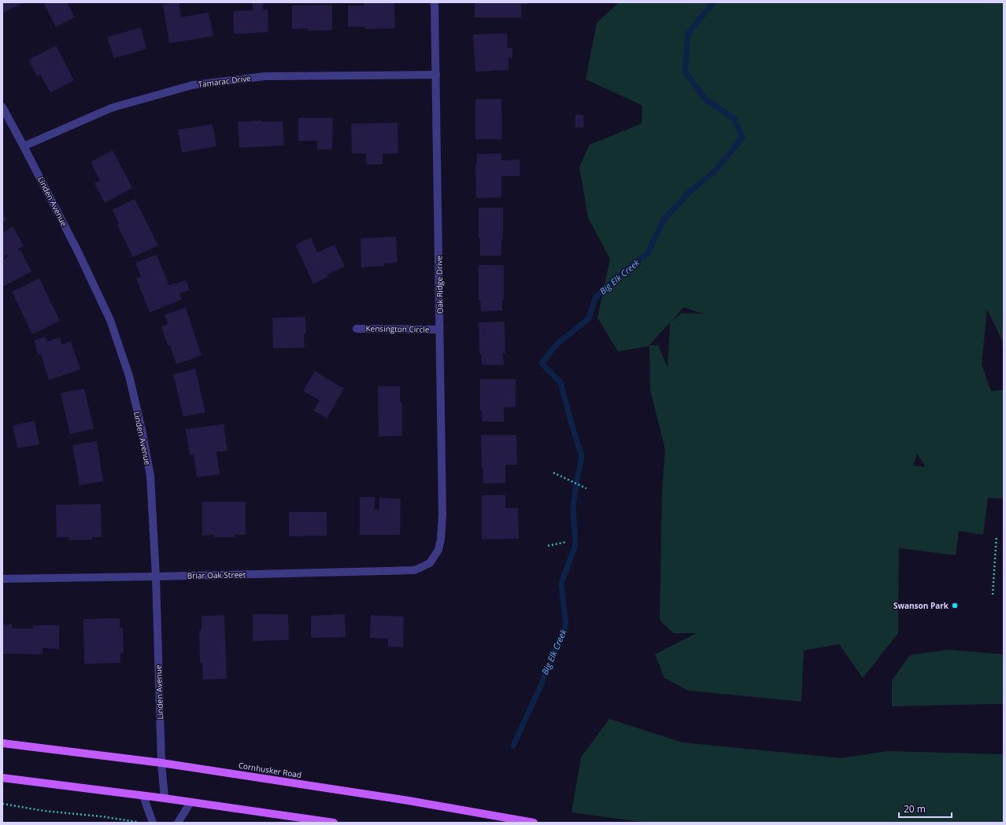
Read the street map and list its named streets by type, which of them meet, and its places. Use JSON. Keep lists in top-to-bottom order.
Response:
{
  "streets": {
    "main road": ["Cornhusker Road"],
    "street": [
      "Tamarac Drive",
      "Linden Avenue",
      "Oak Ridge Drive",
      "Kensington Circle",
      "Briar Oak Street"
    ]
  },
  "crossings": [
    ["Tamarac Drive", "Linden Avenue"],
    ["Tamarac Drive", "Oak Ridge Drive"],
    ["Linden Avenue", "Briar Oak Street"],
    ["Linden Avenue", "Cornhusker Road"],
    ["Oak Ridge Drive", "Kensington Circle"],
    ["Oak Ridge Drive", "Briar Oak Street"]
  ],
  "water": ["Big Elk Creek"],
  "places": ["Swanson Park"],
  "scale_bar": "20 m"
}
